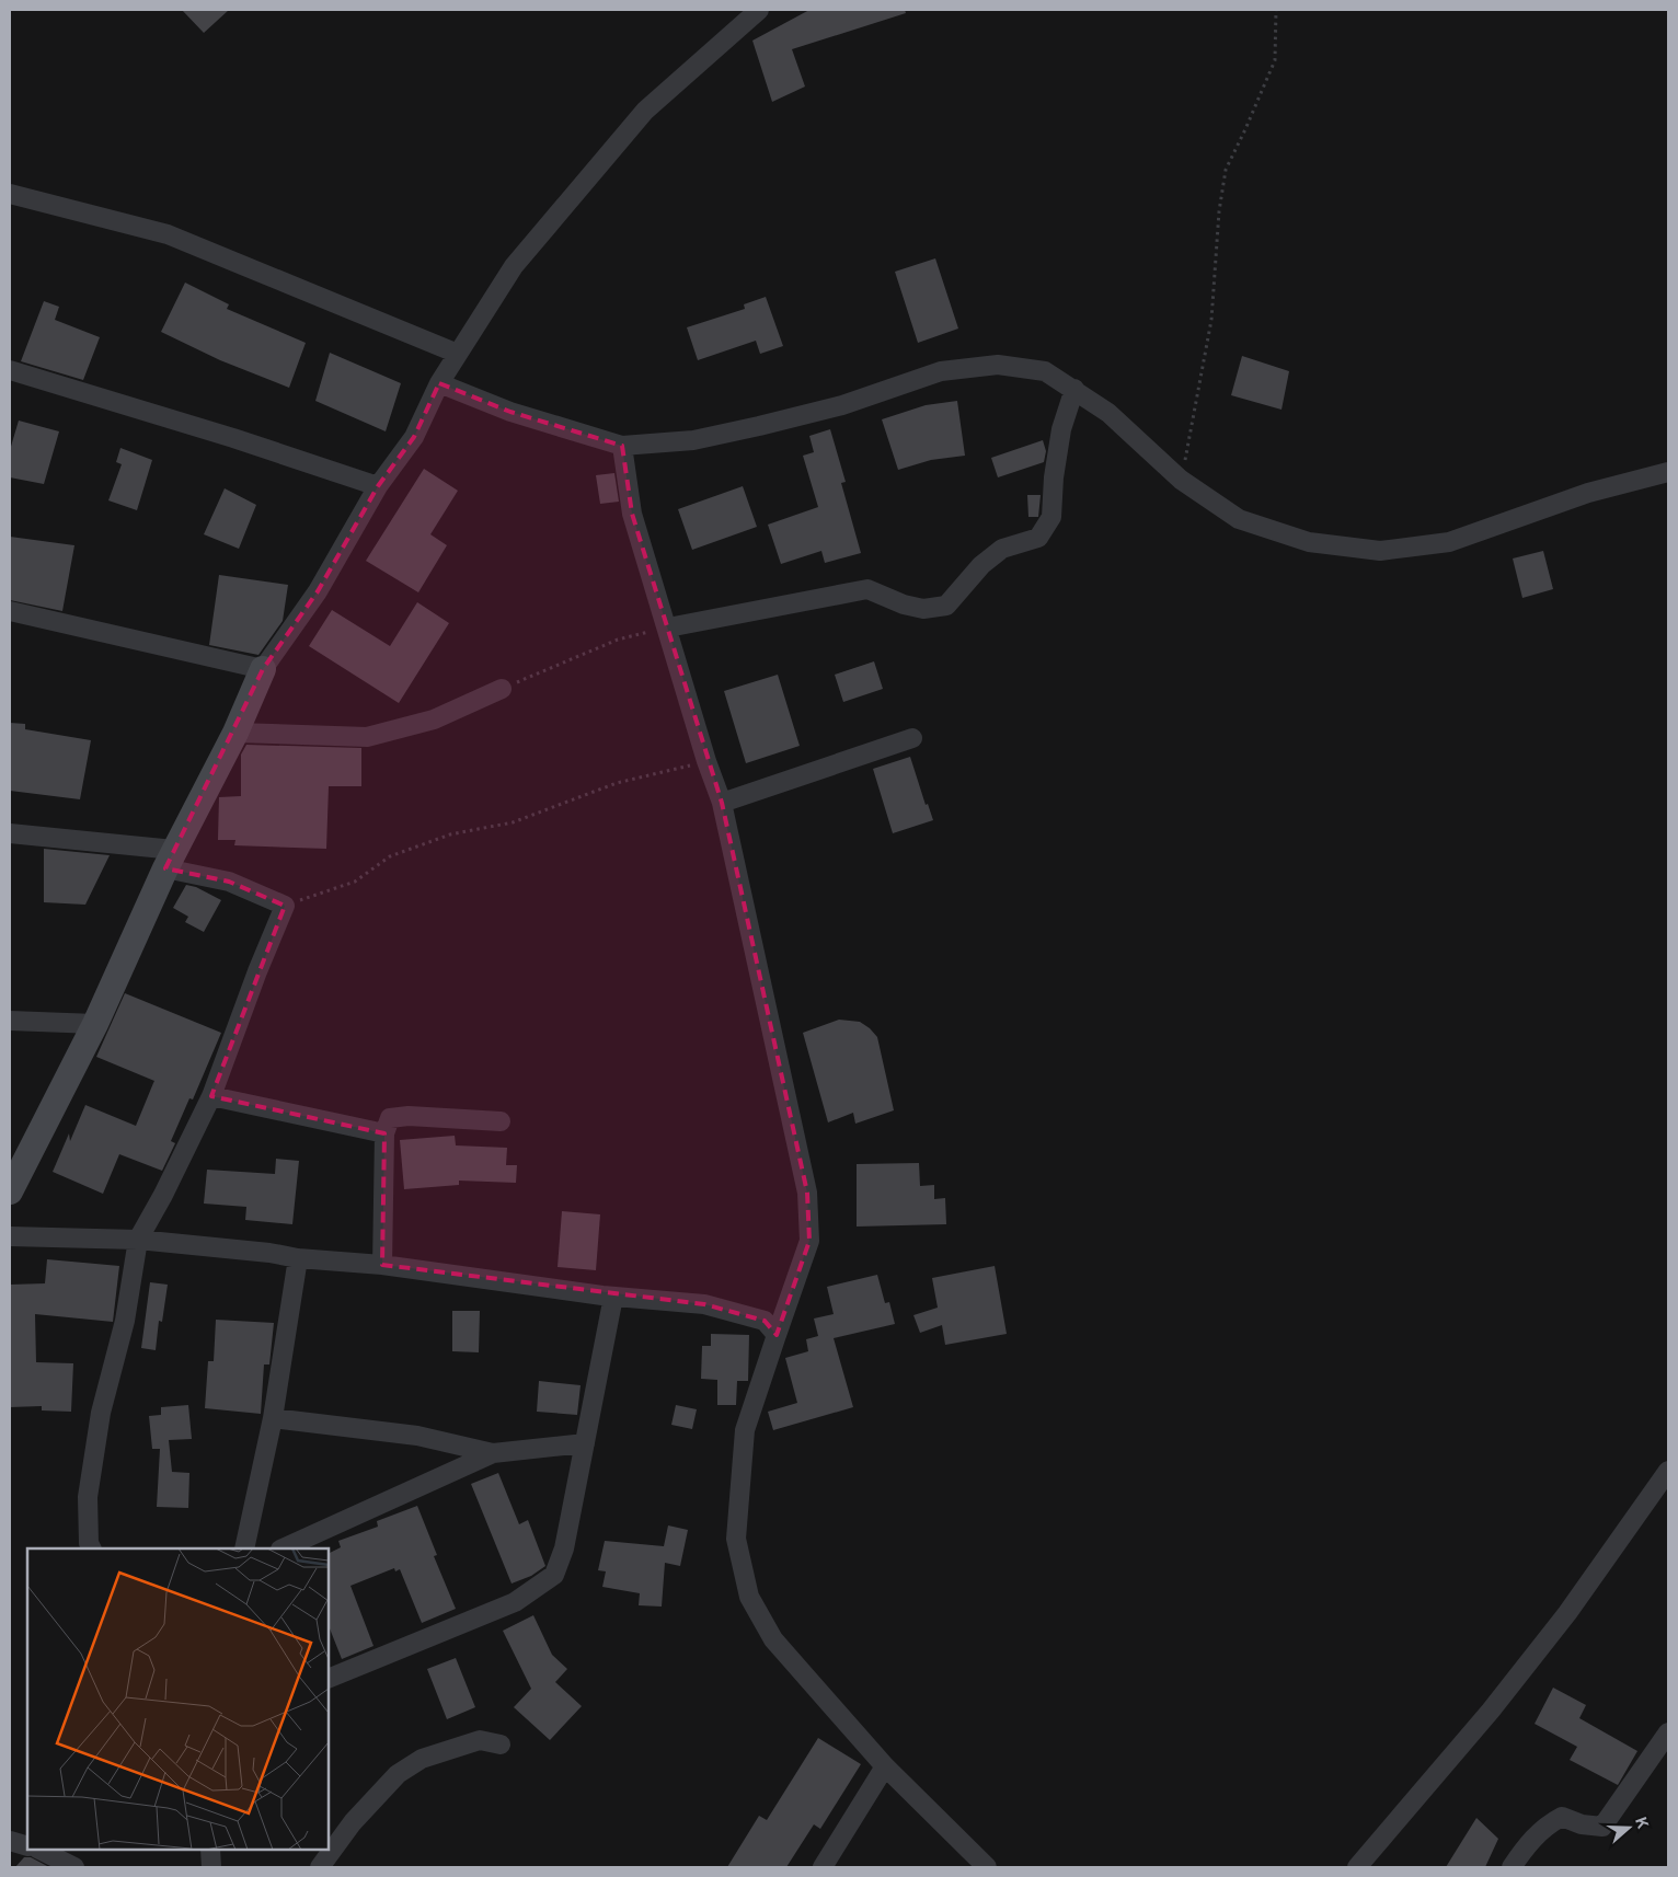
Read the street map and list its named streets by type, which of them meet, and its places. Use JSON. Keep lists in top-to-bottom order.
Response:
{
  "north": "right"
}
